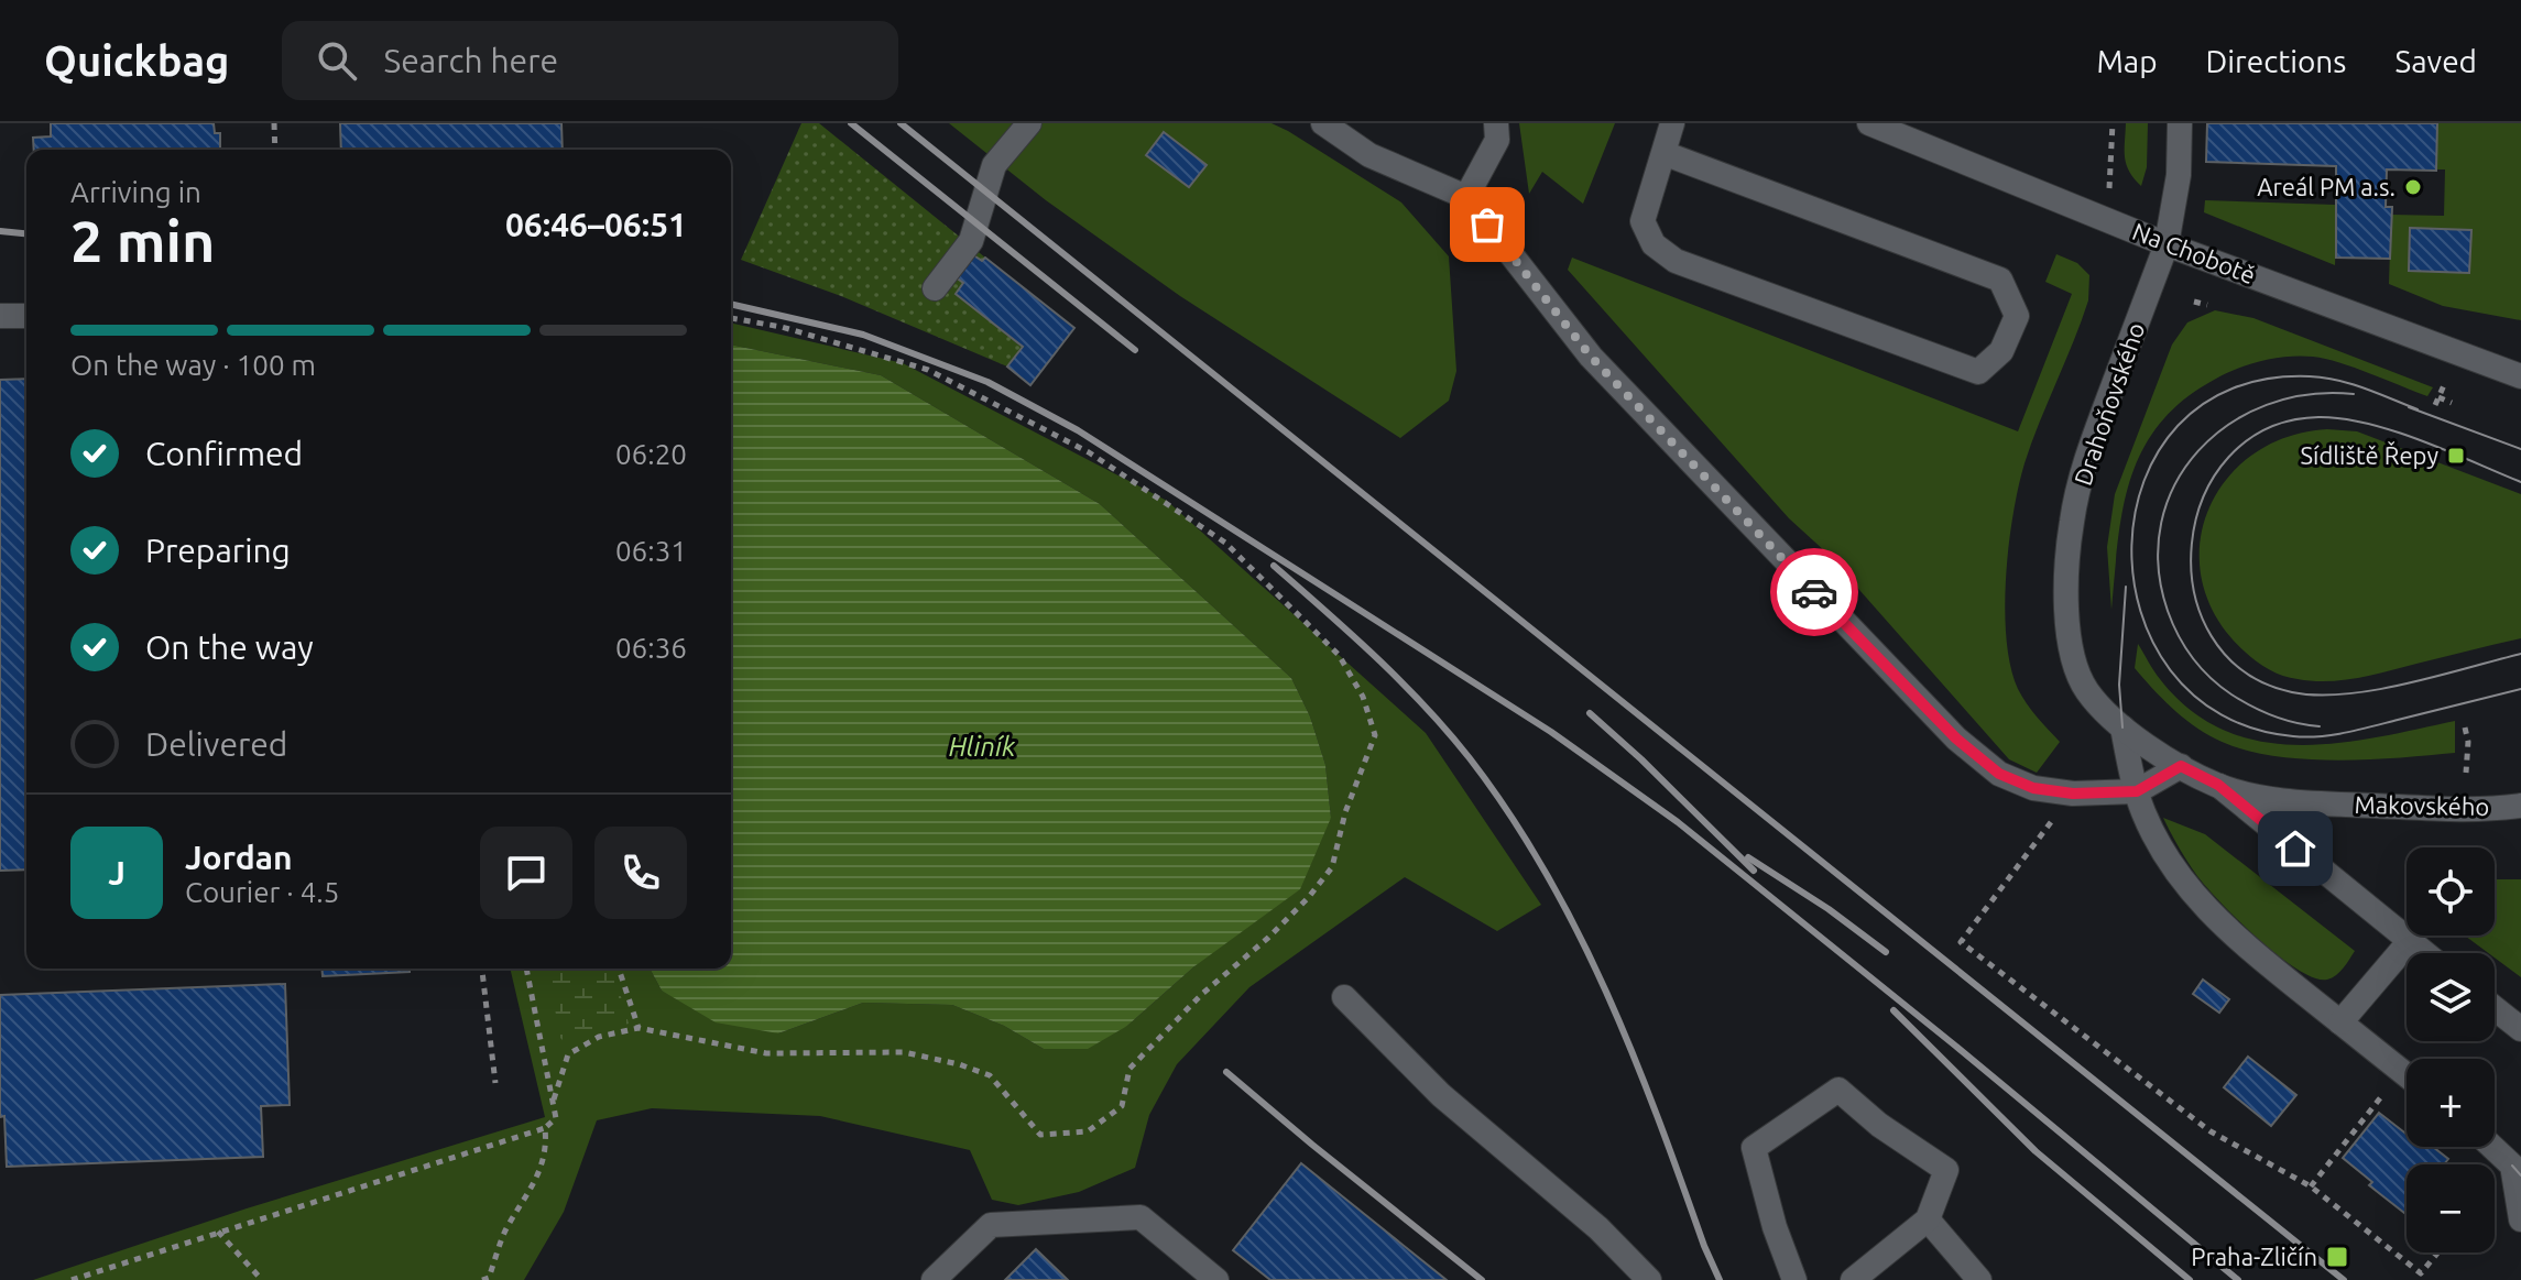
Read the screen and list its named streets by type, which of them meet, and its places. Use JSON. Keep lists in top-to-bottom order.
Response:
{
  "streets": {
    "street": ["Na Chobotě", "Drahoňovského", "Makovského"]
  },
  "crossings": [
    ["Na Chobotě", "Drahoňovského"],
    ["Drahoňovského", "Makovského"]
  ],
  "water": ["Hliník"],
  "places": {
    "other": ["Areál PM a.s."],
    "transit": ["Sídliště Řepy", "Praha-Zličín"]
  },
  "page": {
    "header": "Quickbag",
    "search": "Search here",
    "nav": ["Map", "Directions", "Saved"],
    "heading": ["2 min", "Arriving in", "06:46–06:51"],
    "panel": ["Jordan", "Courier · 4.5"],
    "bar": "On the way · 100 m",
    "list": [
      ["Confirmed", "06:20"],
      ["Preparing", "06:31"],
      ["On the way", "06:36"],
      "Delivered"
    ],
    "round": "J",
    "map_buttons": ["+", "−"]
  }
}
